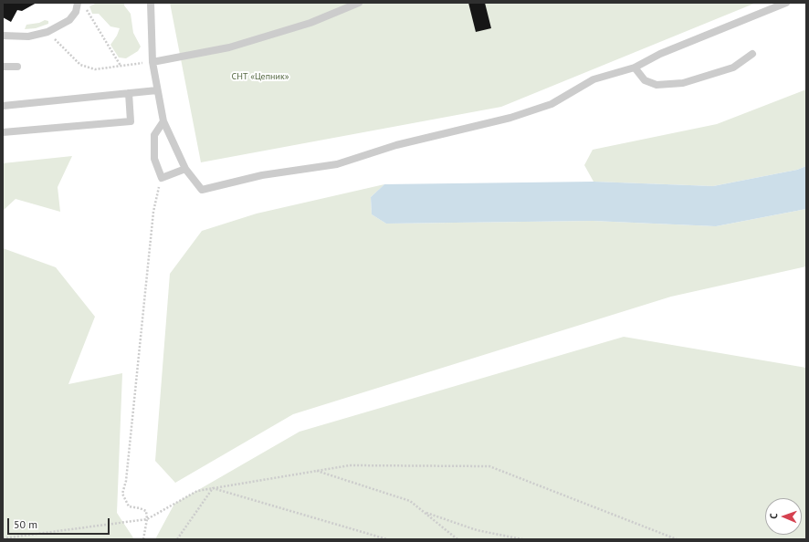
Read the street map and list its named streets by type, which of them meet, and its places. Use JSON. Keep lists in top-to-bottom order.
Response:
{
  "parks": ["СНТ «Цепник»"],
  "scale_bar": "50 m",
  "north": "left"
}
